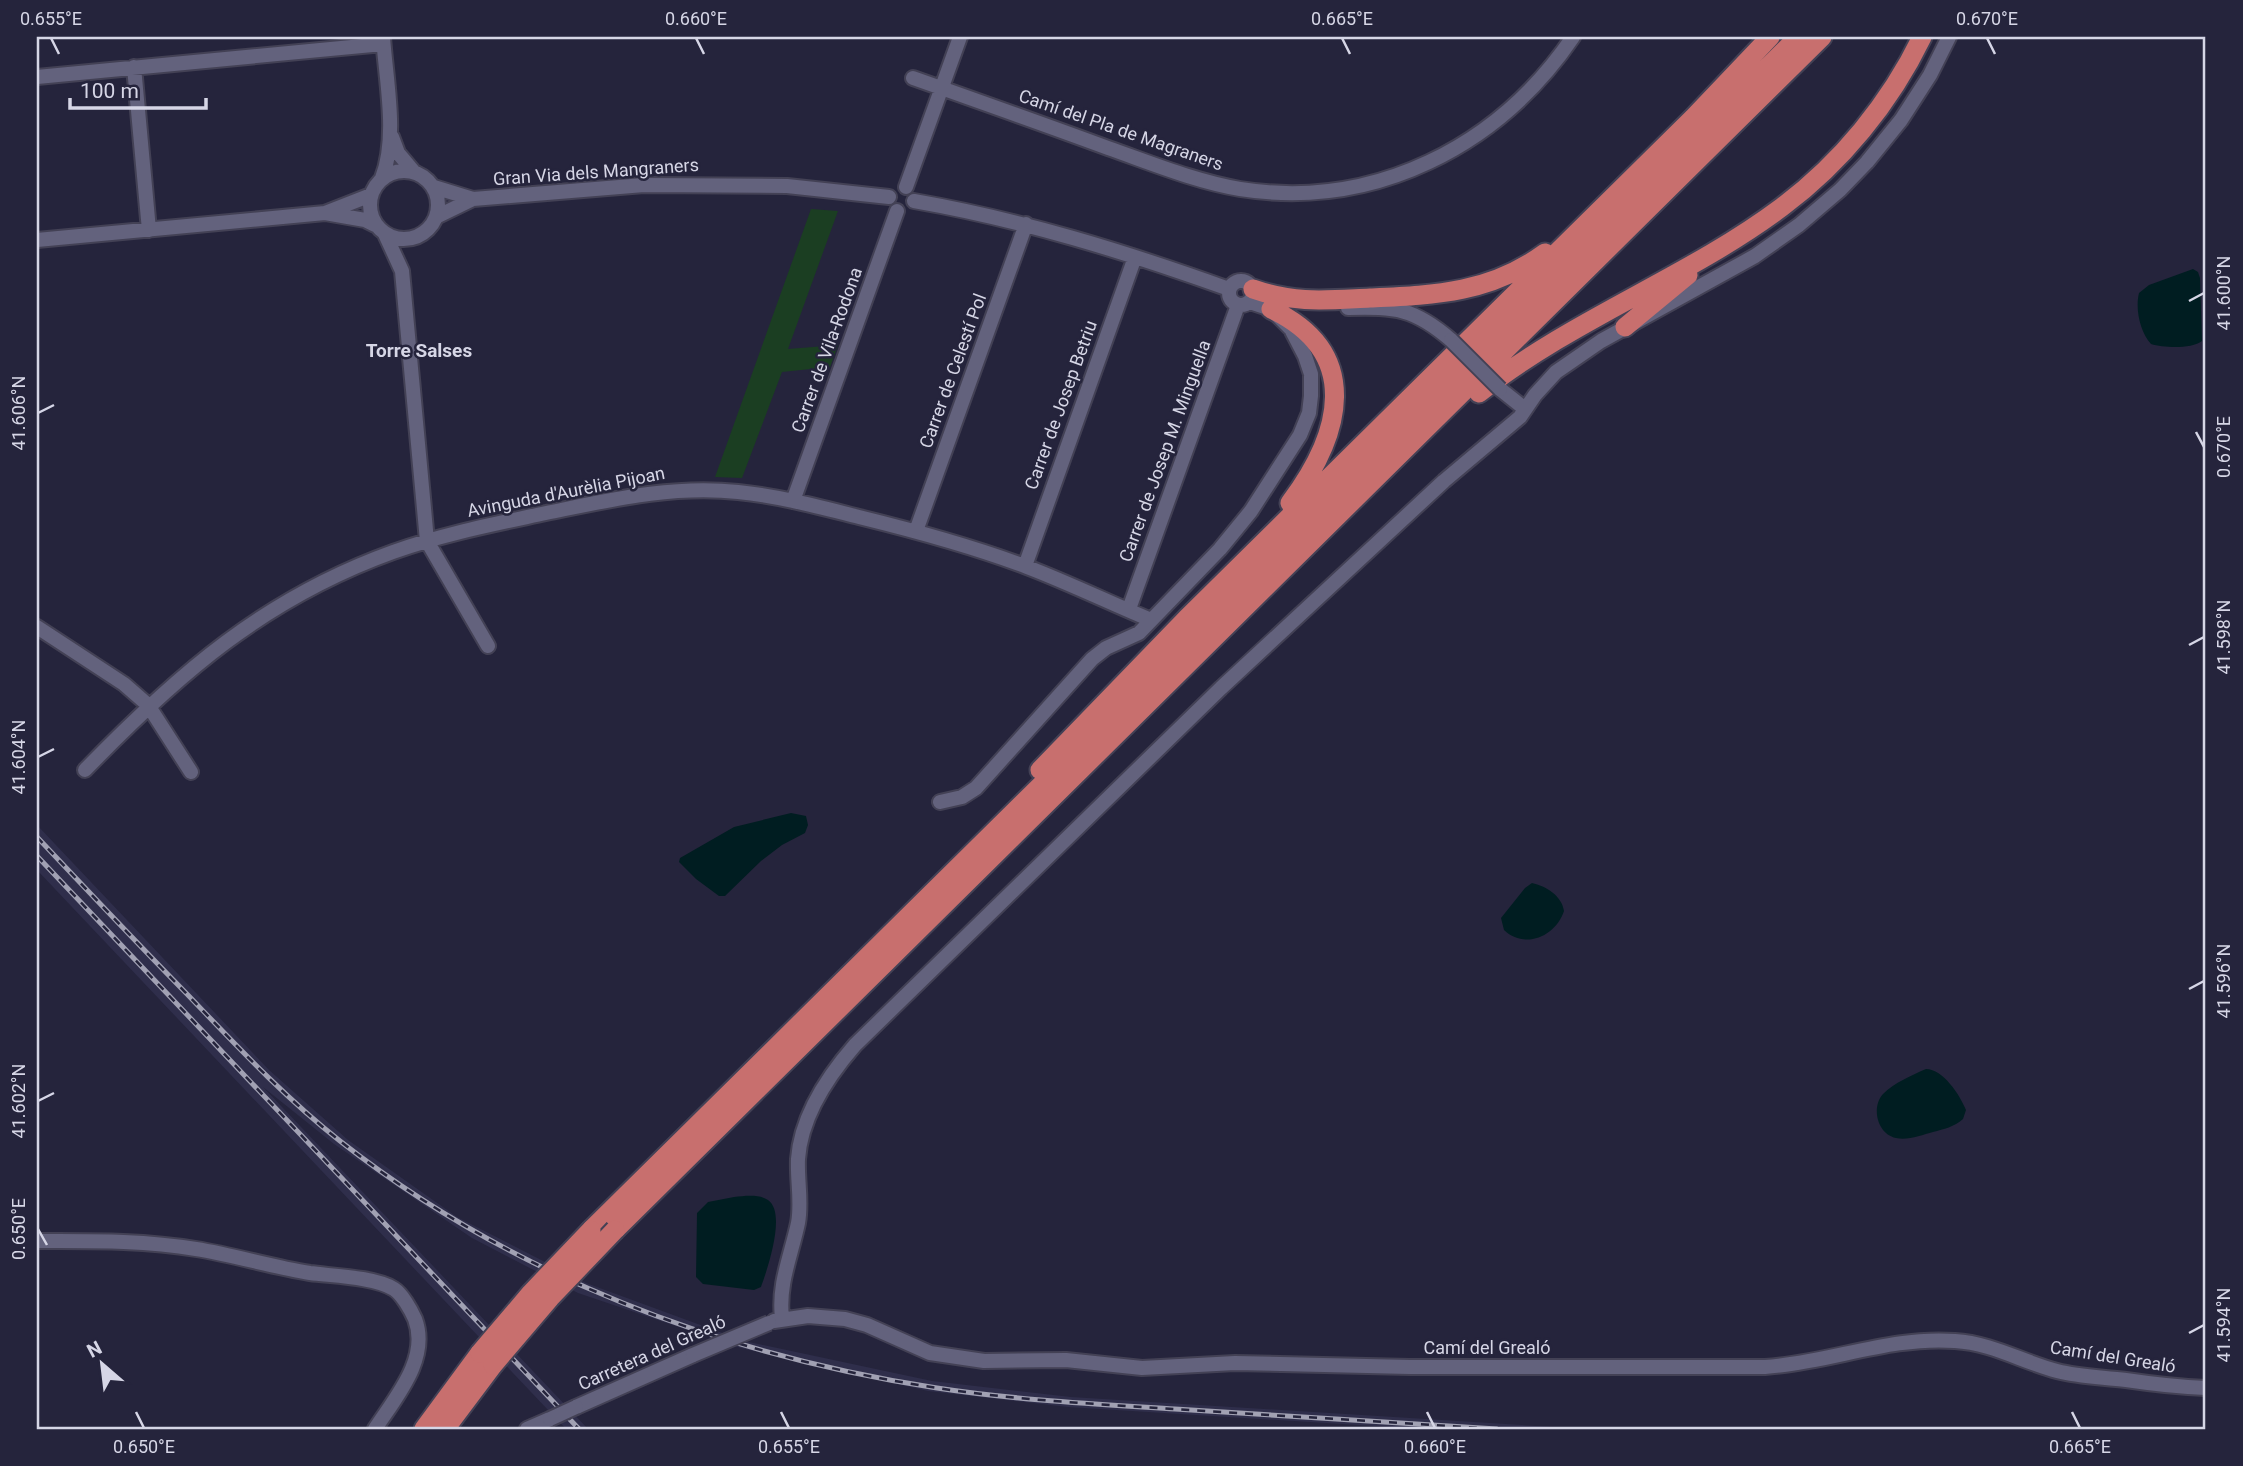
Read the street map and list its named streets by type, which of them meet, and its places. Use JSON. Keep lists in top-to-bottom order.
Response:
{
  "streets": {
    "street": [
      "Camí del Pla de Magraners",
      "Gran Via dels Mangraners",
      "Carrer de Vila-Rodona",
      "Carrer de Celestí Pol",
      "Carrer de Josep Betriu",
      "Carrer de Josep M. Minguella",
      "Avinguda d'Aurèlia Pijoan",
      "Camí del Grealó",
      "Carretera del Grealó"
    ]
  },
  "crossings": [
    ["Gran Via dels Mangraners", "Carrer de Vila-Rodona"],
    ["Carrer de Vila-Rodona", "Avinguda d'Aurèlia Pijoan"],
    ["Carrer de Celestí Pol", "Avinguda d'Aurèlia Pijoan"],
    ["Carrer de Josep Betriu", "Avinguda d'Aurèlia Pijoan"],
    ["Carrer de Josep M. Minguella", "Avinguda d'Aurèlia Pijoan"],
    ["Camí del Grealó", "Carretera del Grealó"]
  ],
  "districts": ["Torre Salses"],
  "scale_bar": "100 m",
  "north": "top left",
  "coordinates": [
    "0.655°E",
    "0.660°E",
    "0.665°E",
    "0.670°E",
    "41.600°N",
    "41.606°N",
    "41.598°N",
    "41.604°N",
    "41.596°N",
    "41.602°N",
    "0.650°E",
    "41.594°N"
  ]
}
